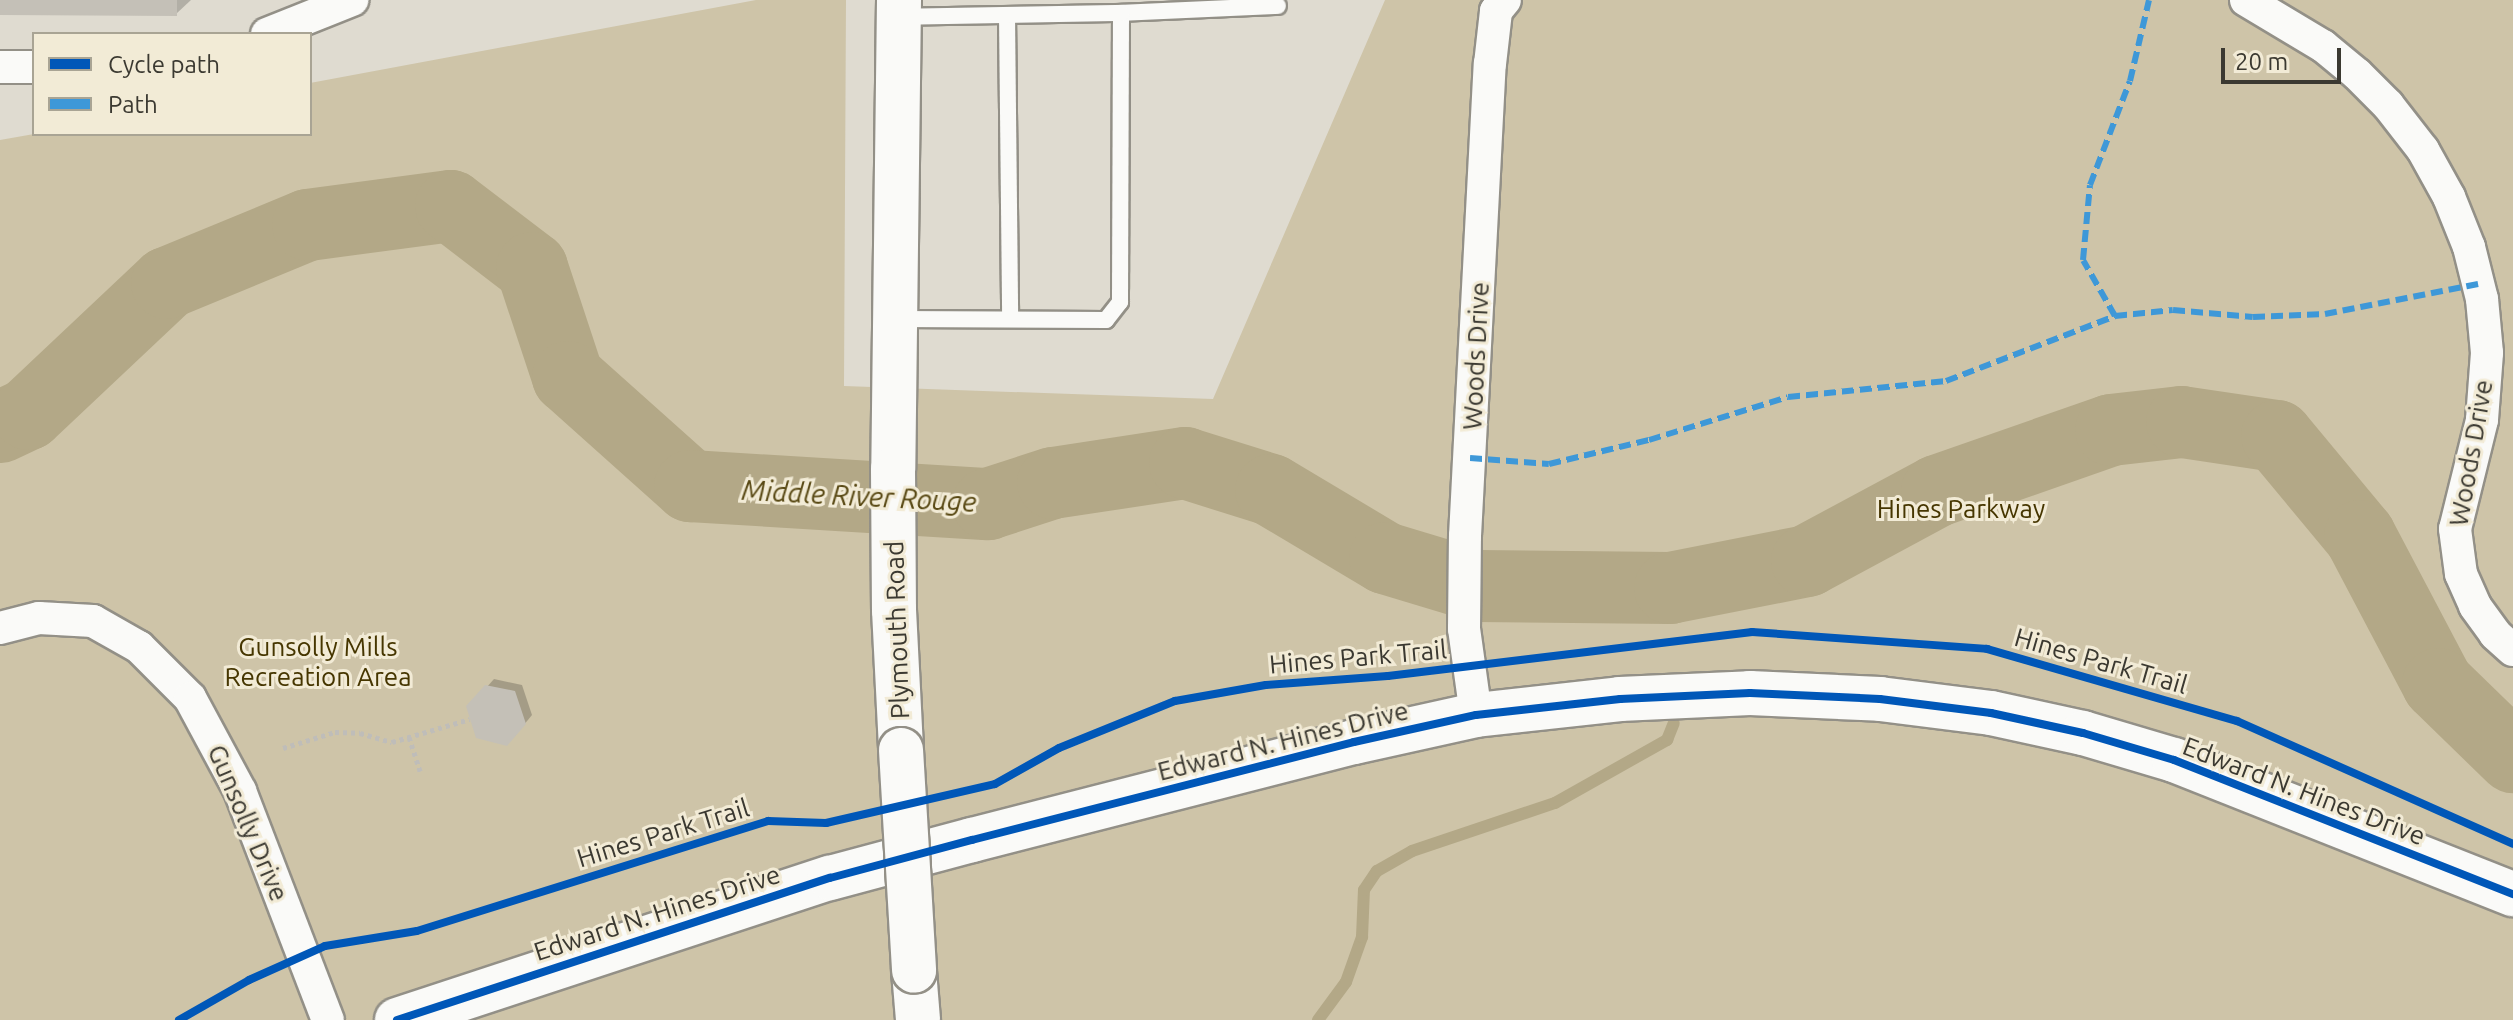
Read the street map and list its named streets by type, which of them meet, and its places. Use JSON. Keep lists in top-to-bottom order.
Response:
{
  "streets": {
    "street": [
      "Woods Drive",
      "Plymouth Road",
      "Edward N. Hines Drive",
      "Gunsolly Drive"
    ],
    "cycle path": ["Hines Park Trail"]
  },
  "crossings": [
    ["Woods Drive", "Edward N. Hines Drive"]
  ],
  "water": ["Middle River Rouge"],
  "parks": ["Hines Parkway", "Gunsolly Mills Recreation Area"],
  "legend": ["Cycle path", "Path"],
  "scale_bar": "20 m"
}
